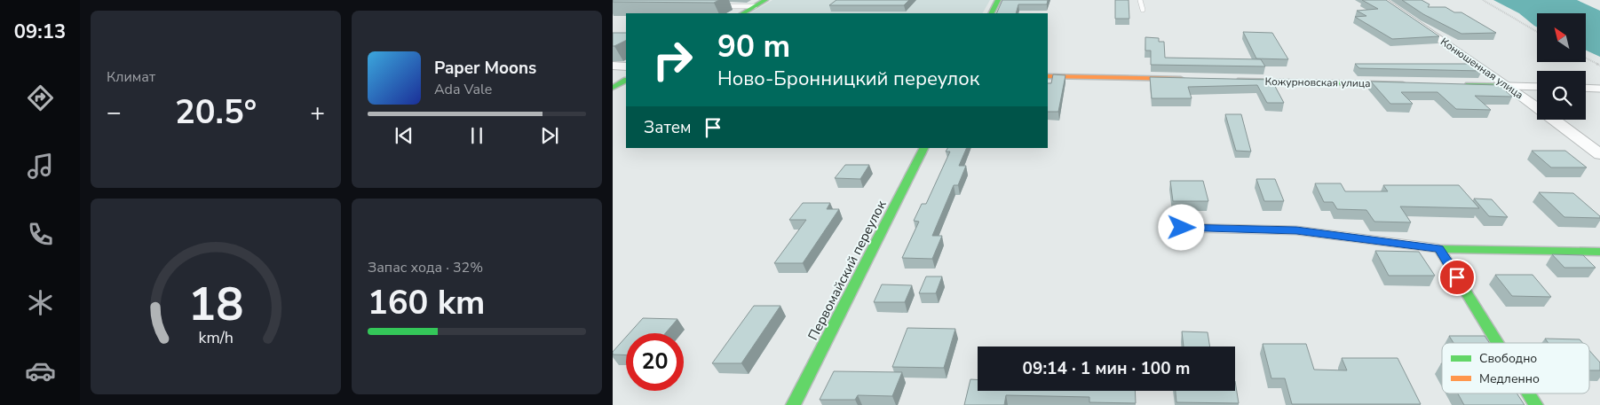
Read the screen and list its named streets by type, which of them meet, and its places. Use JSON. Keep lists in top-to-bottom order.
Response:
{
  "streets": {
    "street": ["Конюшенная улица", "Кожурновская улица", "Первомайский переулок"]
  },
  "legend": ["Свободно", "Медленно"],
  "north": "top left",
  "page": {
    "tabs": "09:13",
    "tile": [
      "Климат",
      ["Запас хода · 32%", "160 km"]
    ],
    "turn": ["90 m", "Ново-Бронницкий переулок"],
    "song": ["Paper Moons", "Ada Vale"],
    "heat": ["−", "20.5°", "+"],
    "then": "Затем",
    "limit": "20",
    "trip": "09:14 · 1 мин · 100 m",
    "gauge": ["18", "km/h"]
  }
}
